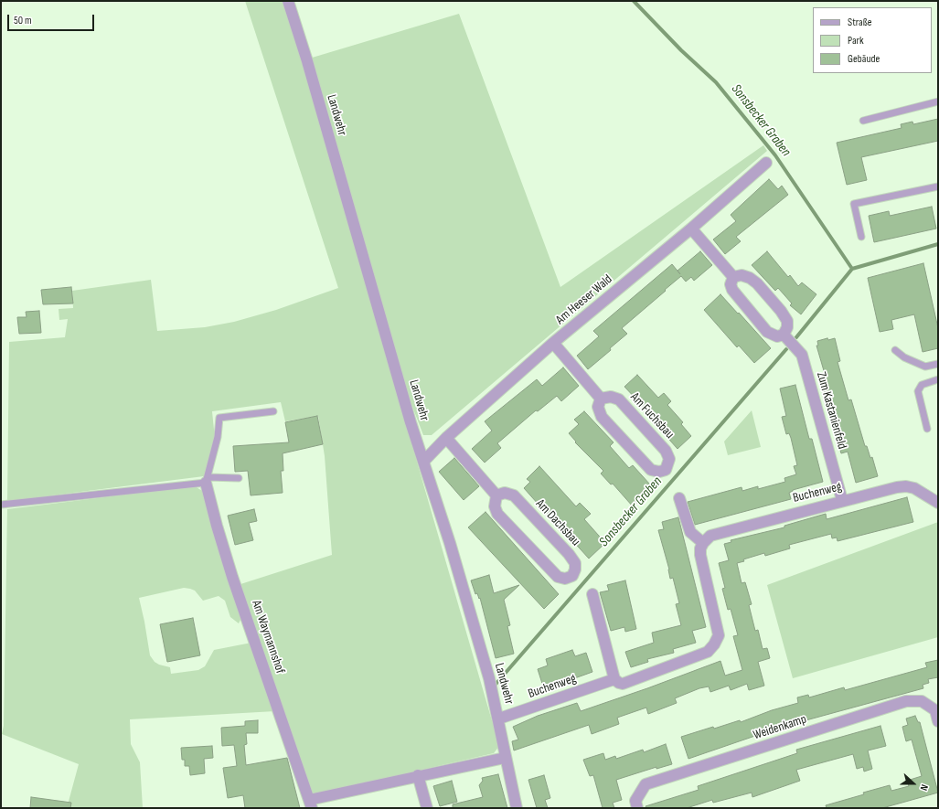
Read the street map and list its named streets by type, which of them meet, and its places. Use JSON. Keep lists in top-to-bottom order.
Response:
{
  "streets": {
    "street": [
      "Landwehr",
      "Am Heeser Wald",
      "Zum Kastanienfeld",
      "Am Fuchsbau",
      "Buchenweg",
      "Am Dachsbau",
      "Am Waymannshof",
      "Weidenkamp"
    ]
  },
  "crossings": [
    ["Landwehr", "Am Heeser Wald"],
    ["Landwehr", "Buchenweg"],
    ["Landwehr", "Am Waymannshof"],
    ["Zum Kastanienfeld", "Buchenweg"]
  ],
  "water": ["Sonsbecker Graben"],
  "legend": ["Straße", "Park", "Gebäude"],
  "scale_bar": "50 m",
  "north": "right"
}
